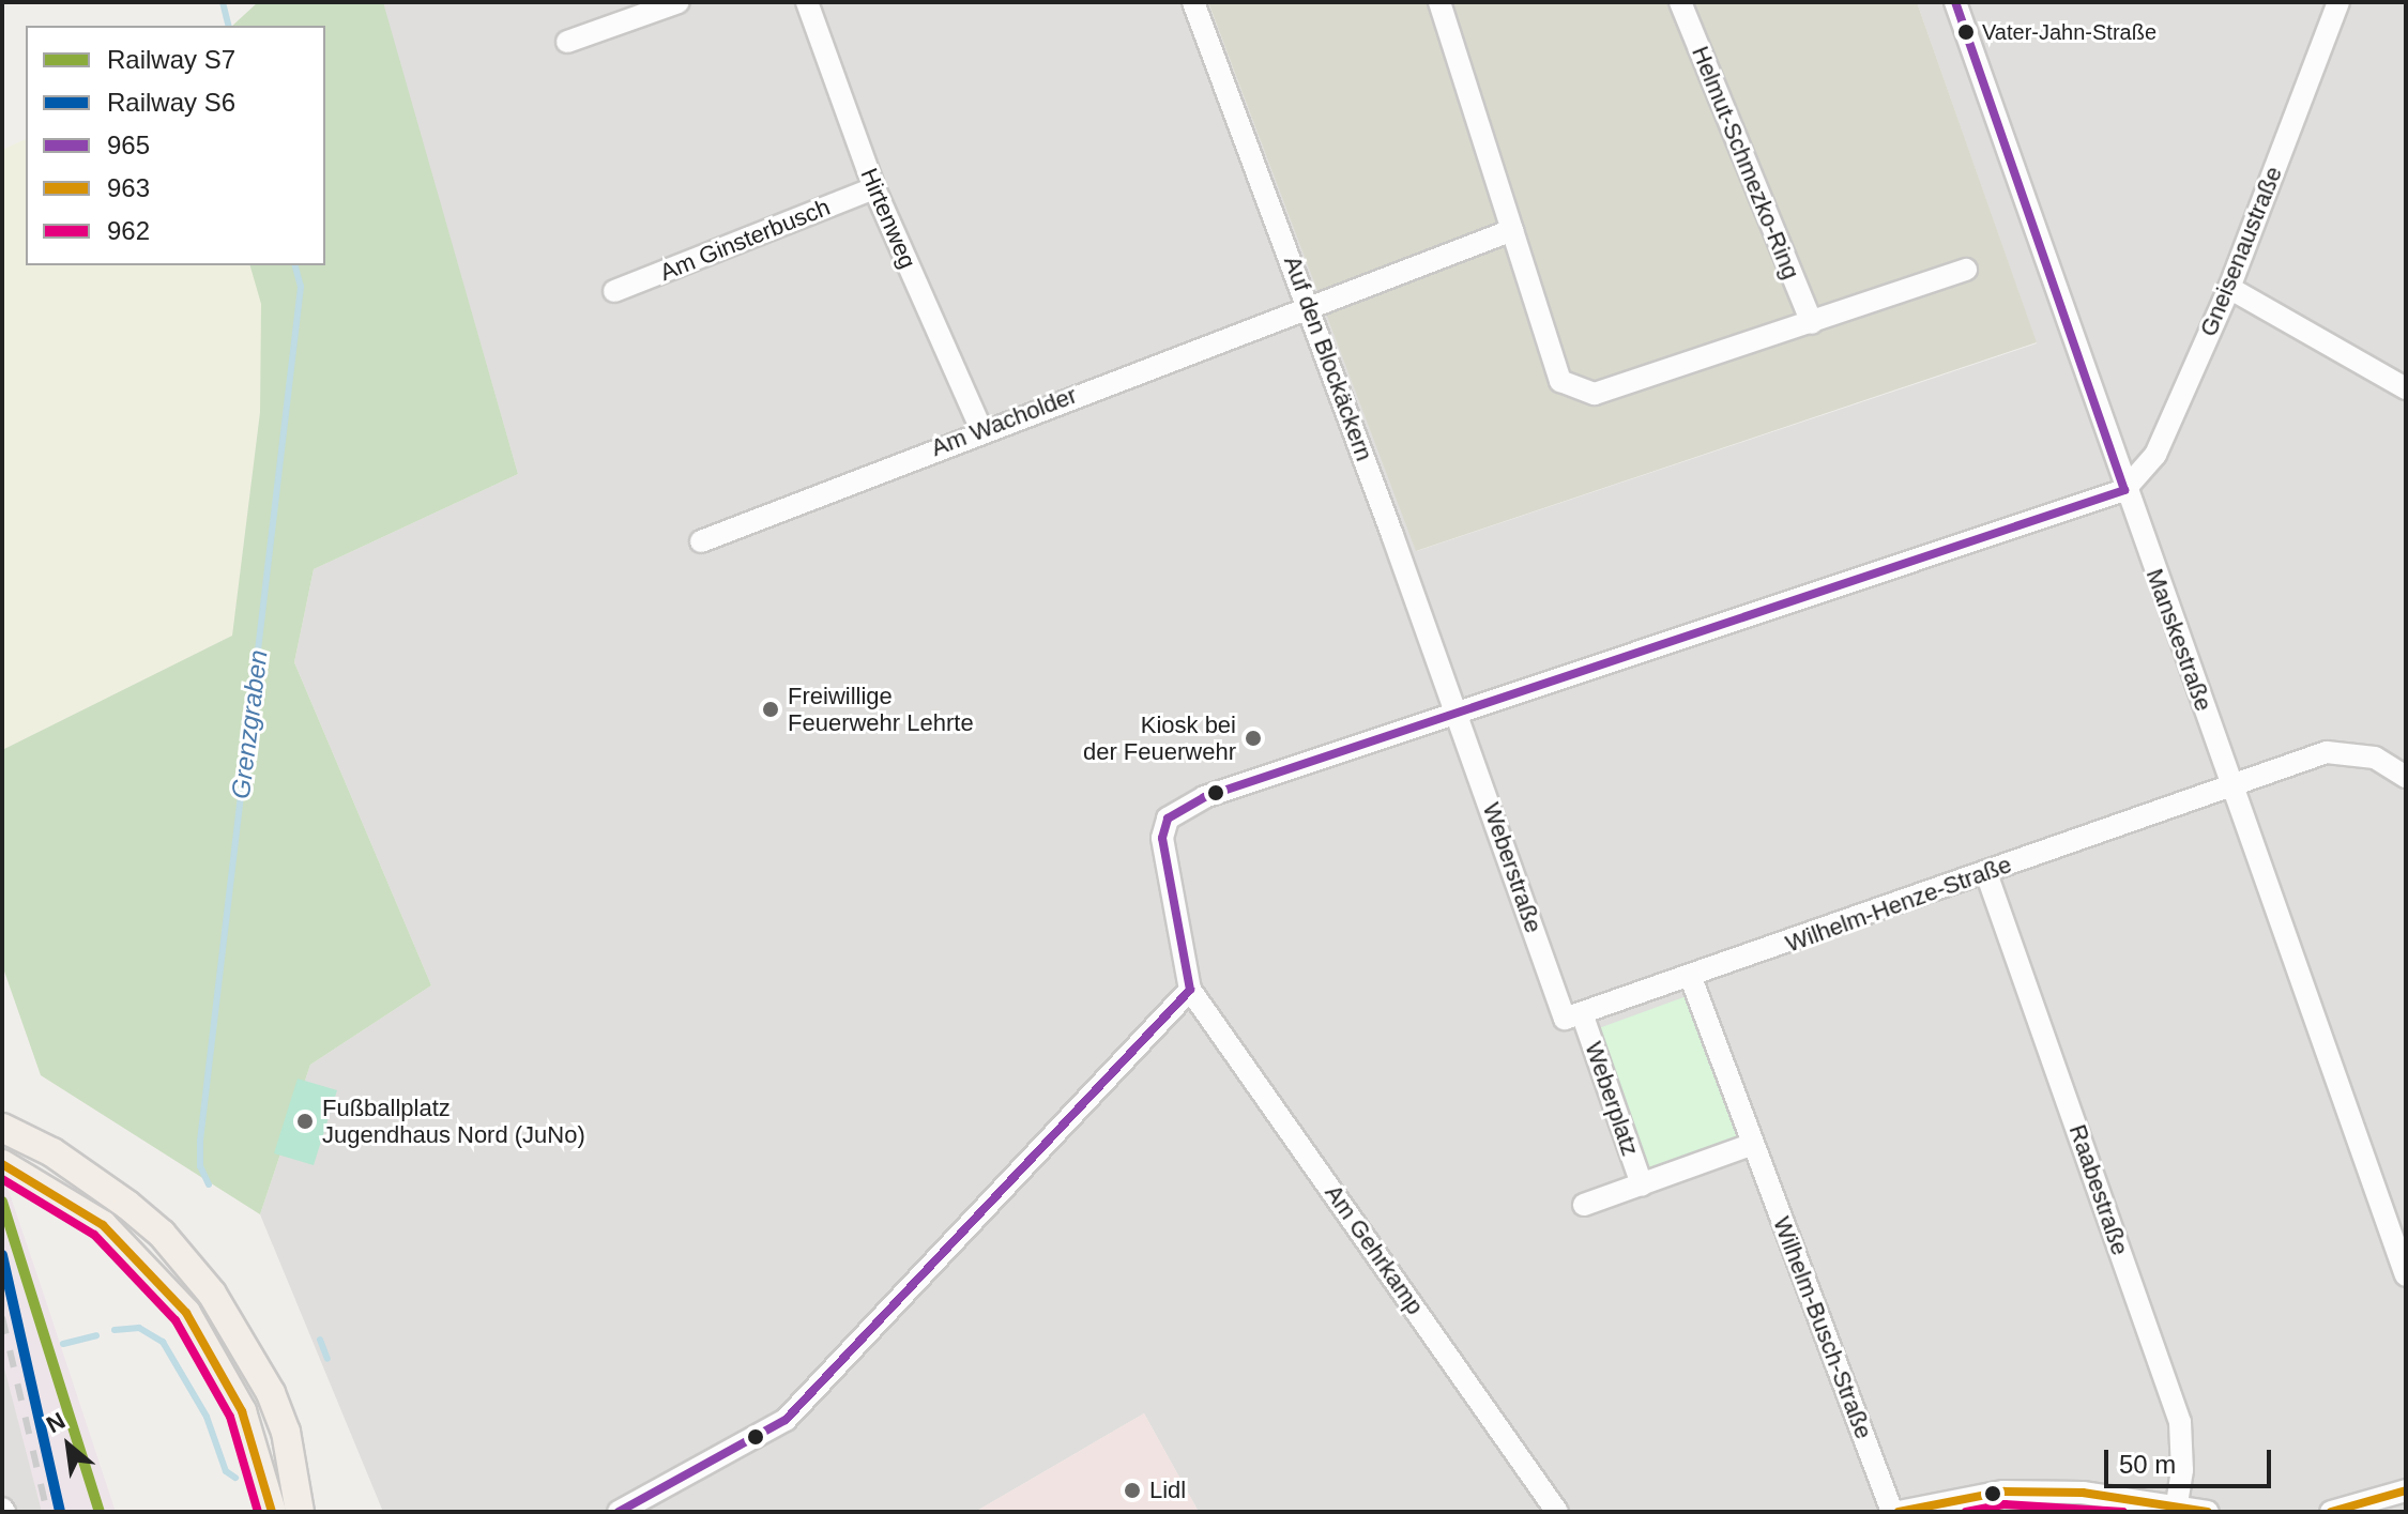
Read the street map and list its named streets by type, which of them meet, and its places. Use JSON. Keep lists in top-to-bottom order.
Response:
{
  "streets": {
    "street": [
      "Helmut-Schmezko-Ring",
      "Hirtenweg",
      "Am Ginsterbusch",
      "Gneisenaustraße",
      "Auf den Blockäckern",
      "Am Wacholder",
      "Manskestraße",
      "Weberstraße",
      "Wilhelm-Henze-Straße",
      "Weberplatz",
      "Raabestraße",
      "Am Gehrkamp",
      "Wilhelm-Busch-Straße"
    ]
  },
  "crossings": [
    ["Hirtenweg", "Am Ginsterbusch"],
    ["Hirtenweg", "Am Wacholder"],
    ["Gneisenaustraße", "Manskestraße"],
    ["Auf den Blockäckern", "Am Wacholder"],
    ["Auf den Blockäckern", "Weberstraße"],
    ["Manskestraße", "Wilhelm-Henze-Straße"],
    ["Weberstraße", "Wilhelm-Henze-Straße"],
    ["Weberstraße", "Weberplatz"],
    ["Wilhelm-Henze-Straße", "Weberplatz"],
    ["Wilhelm-Henze-Straße", "Raabestraße"],
    ["Wilhelm-Henze-Straße", "Wilhelm-Busch-Straße"]
  ],
  "water": ["Grenzgraben"],
  "places": [
    "Vater-Jahn-Straße",
    "Freiwillige Feuerwehr Lehrte",
    "Kiosk bei der Feuerwehr",
    "Fußballplatz Jugendhaus Nord (JuNo)",
    "Lidl"
  ],
  "lines": [
    "transit line 965",
    "transit line 963",
    "transit line 962",
    "rail line S7",
    "rail line S6"
  ],
  "legend": [
    "Railway S7",
    "Railway S6",
    "965",
    "963",
    "962"
  ],
  "scale_bar": "50 m",
  "north": "top left"
}
